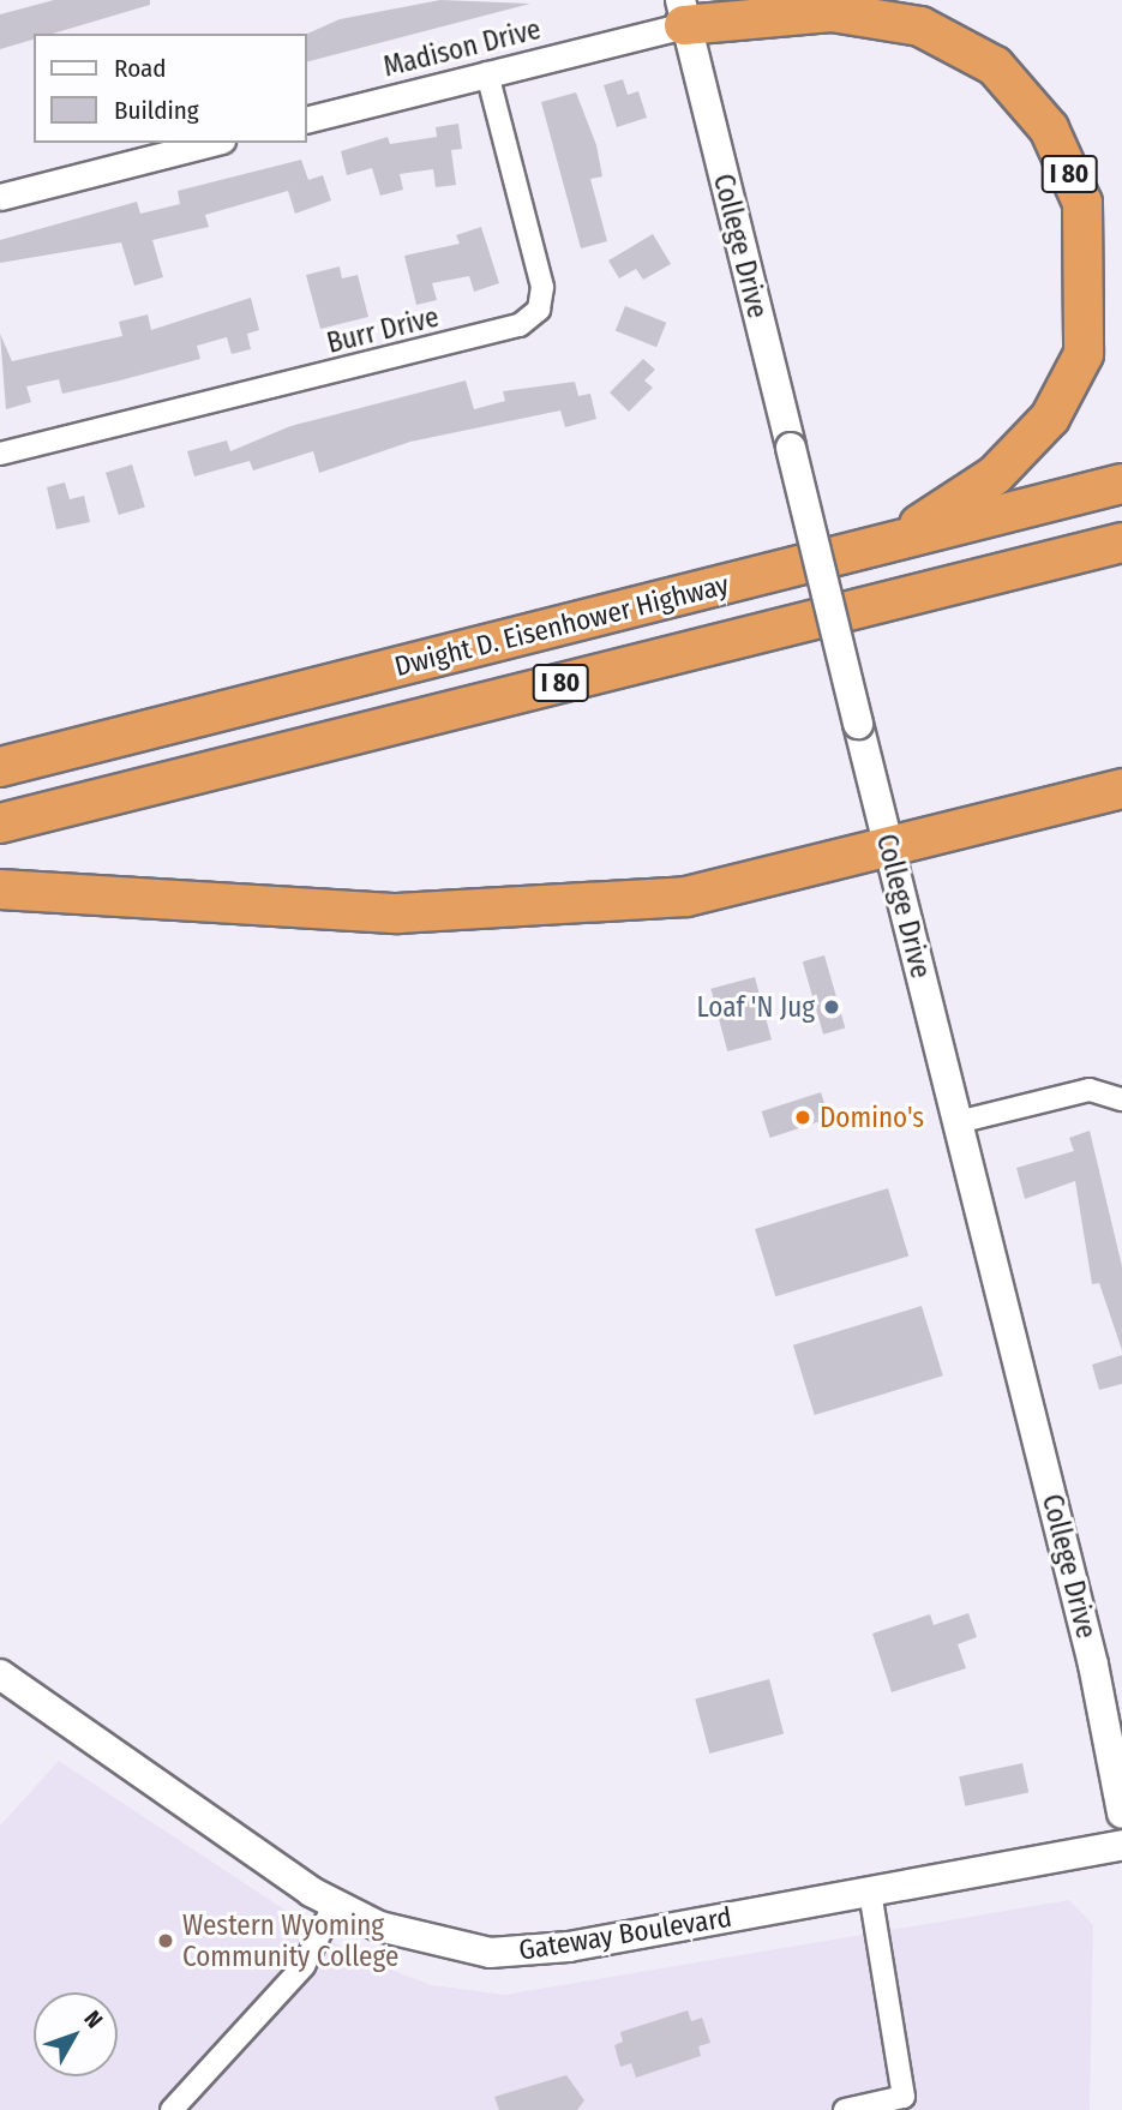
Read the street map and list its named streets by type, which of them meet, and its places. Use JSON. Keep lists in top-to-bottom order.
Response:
{
  "streets": {
    "highway": ["I 80", "Dwight D. Eisenhower Highway"],
    "main road": ["College Drive", "Gateway Boulevard"],
    "street": ["Madison Drive", "Burr Drive"]
  },
  "crossings": [
    ["Madison Drive", "I 80"],
    ["Madison Drive", "College Drive"],
    ["Madison Drive", "Burr Drive"],
    ["I 80", "College Drive"],
    ["I 80", "Dwight D. Eisenhower Highway"]
  ],
  "places": ["Loaf 'N Jug", "Domino's", "Western Wyoming Community College"],
  "legend": ["Road", "Building"],
  "north": "top right"
}
